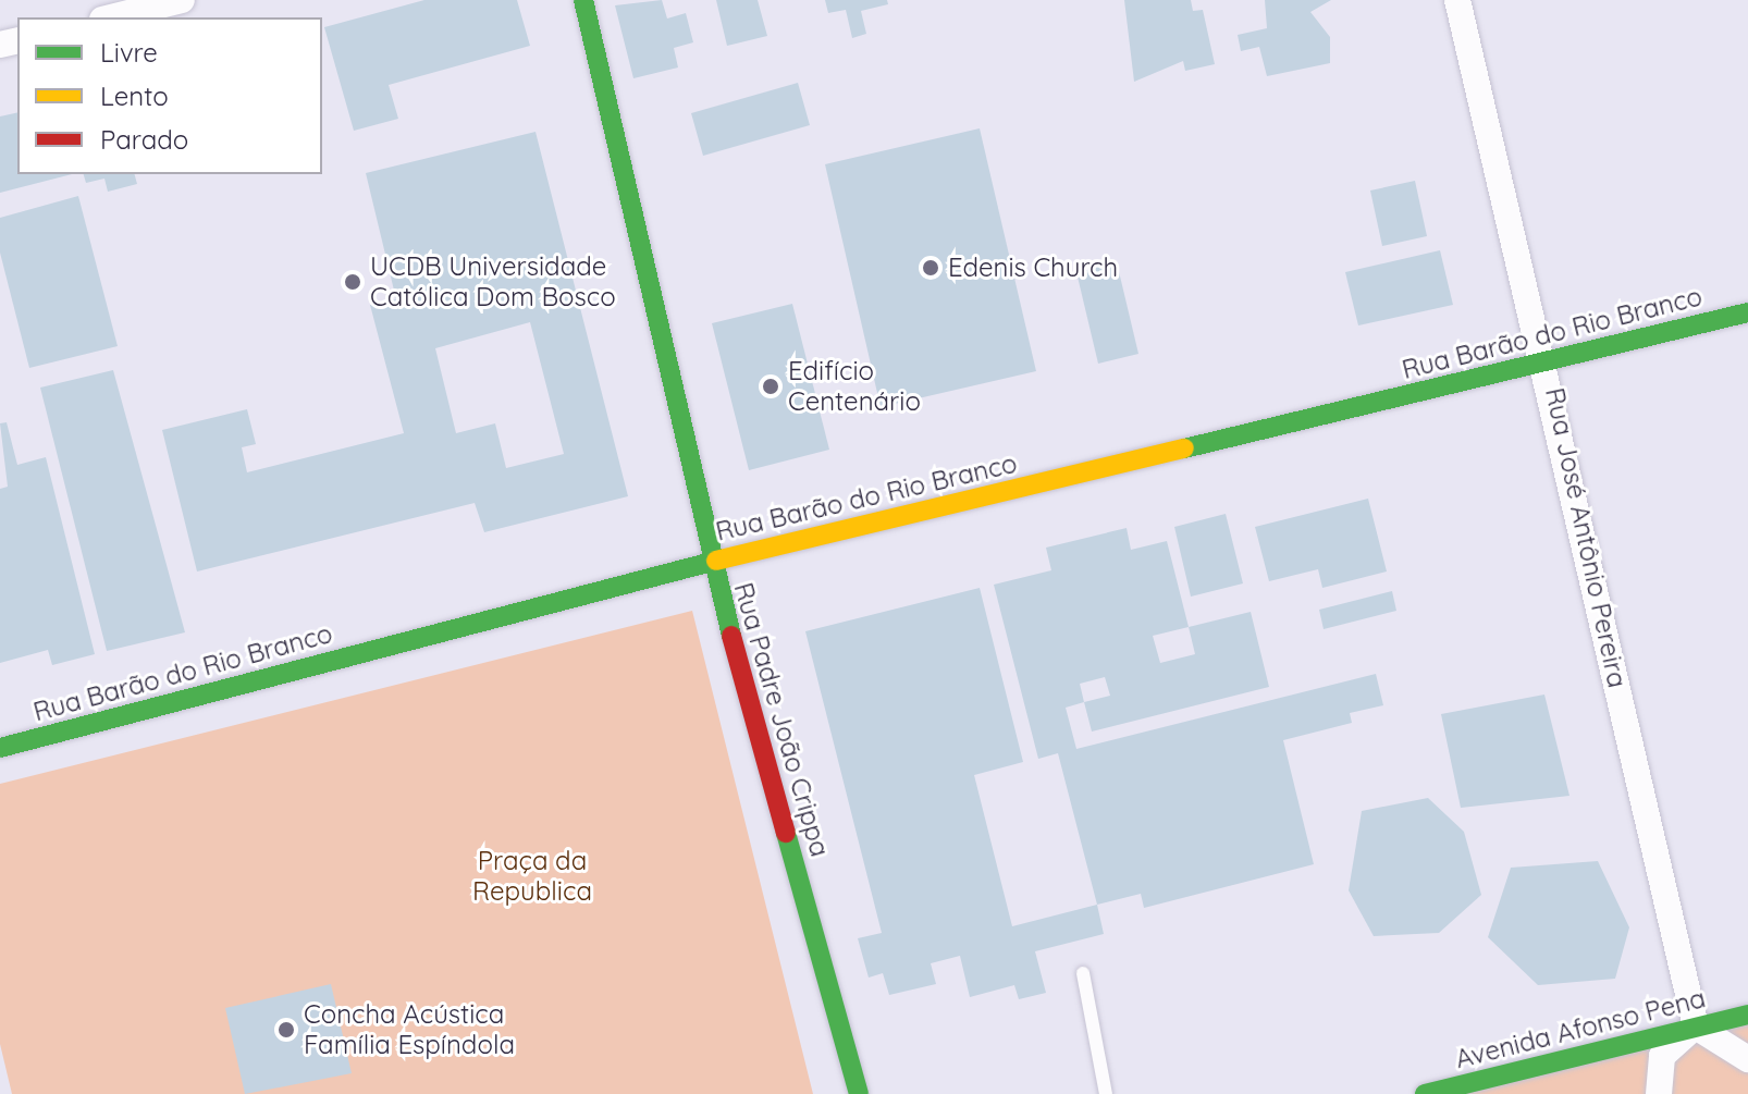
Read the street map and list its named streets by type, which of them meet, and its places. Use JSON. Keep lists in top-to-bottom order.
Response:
{
  "streets": {
    "street": [
      "Rua Barão do Rio Branco",
      "Rua José Antônio Pereira",
      "Rua Padre João Crippa",
      "Avenida Afonso Pena"
    ]
  },
  "crossings": [
    ["Rua Barão do Rio Branco", "Rua José Antônio Pereira"],
    ["Rua Barão do Rio Branco", "Rua Padre João Crippa"],
    ["Rua José Antônio Pereira", "Avenida Afonso Pena"]
  ],
  "parks": ["Praça da Republica"],
  "places": [
    "Edenis Church",
    "UCDB Universidade Católica Dom Bosco",
    "Edifício Centenário",
    "Concha Acústica Família Espíndola"
  ],
  "legend": ["Livre", "Lento", "Parado"]
}
